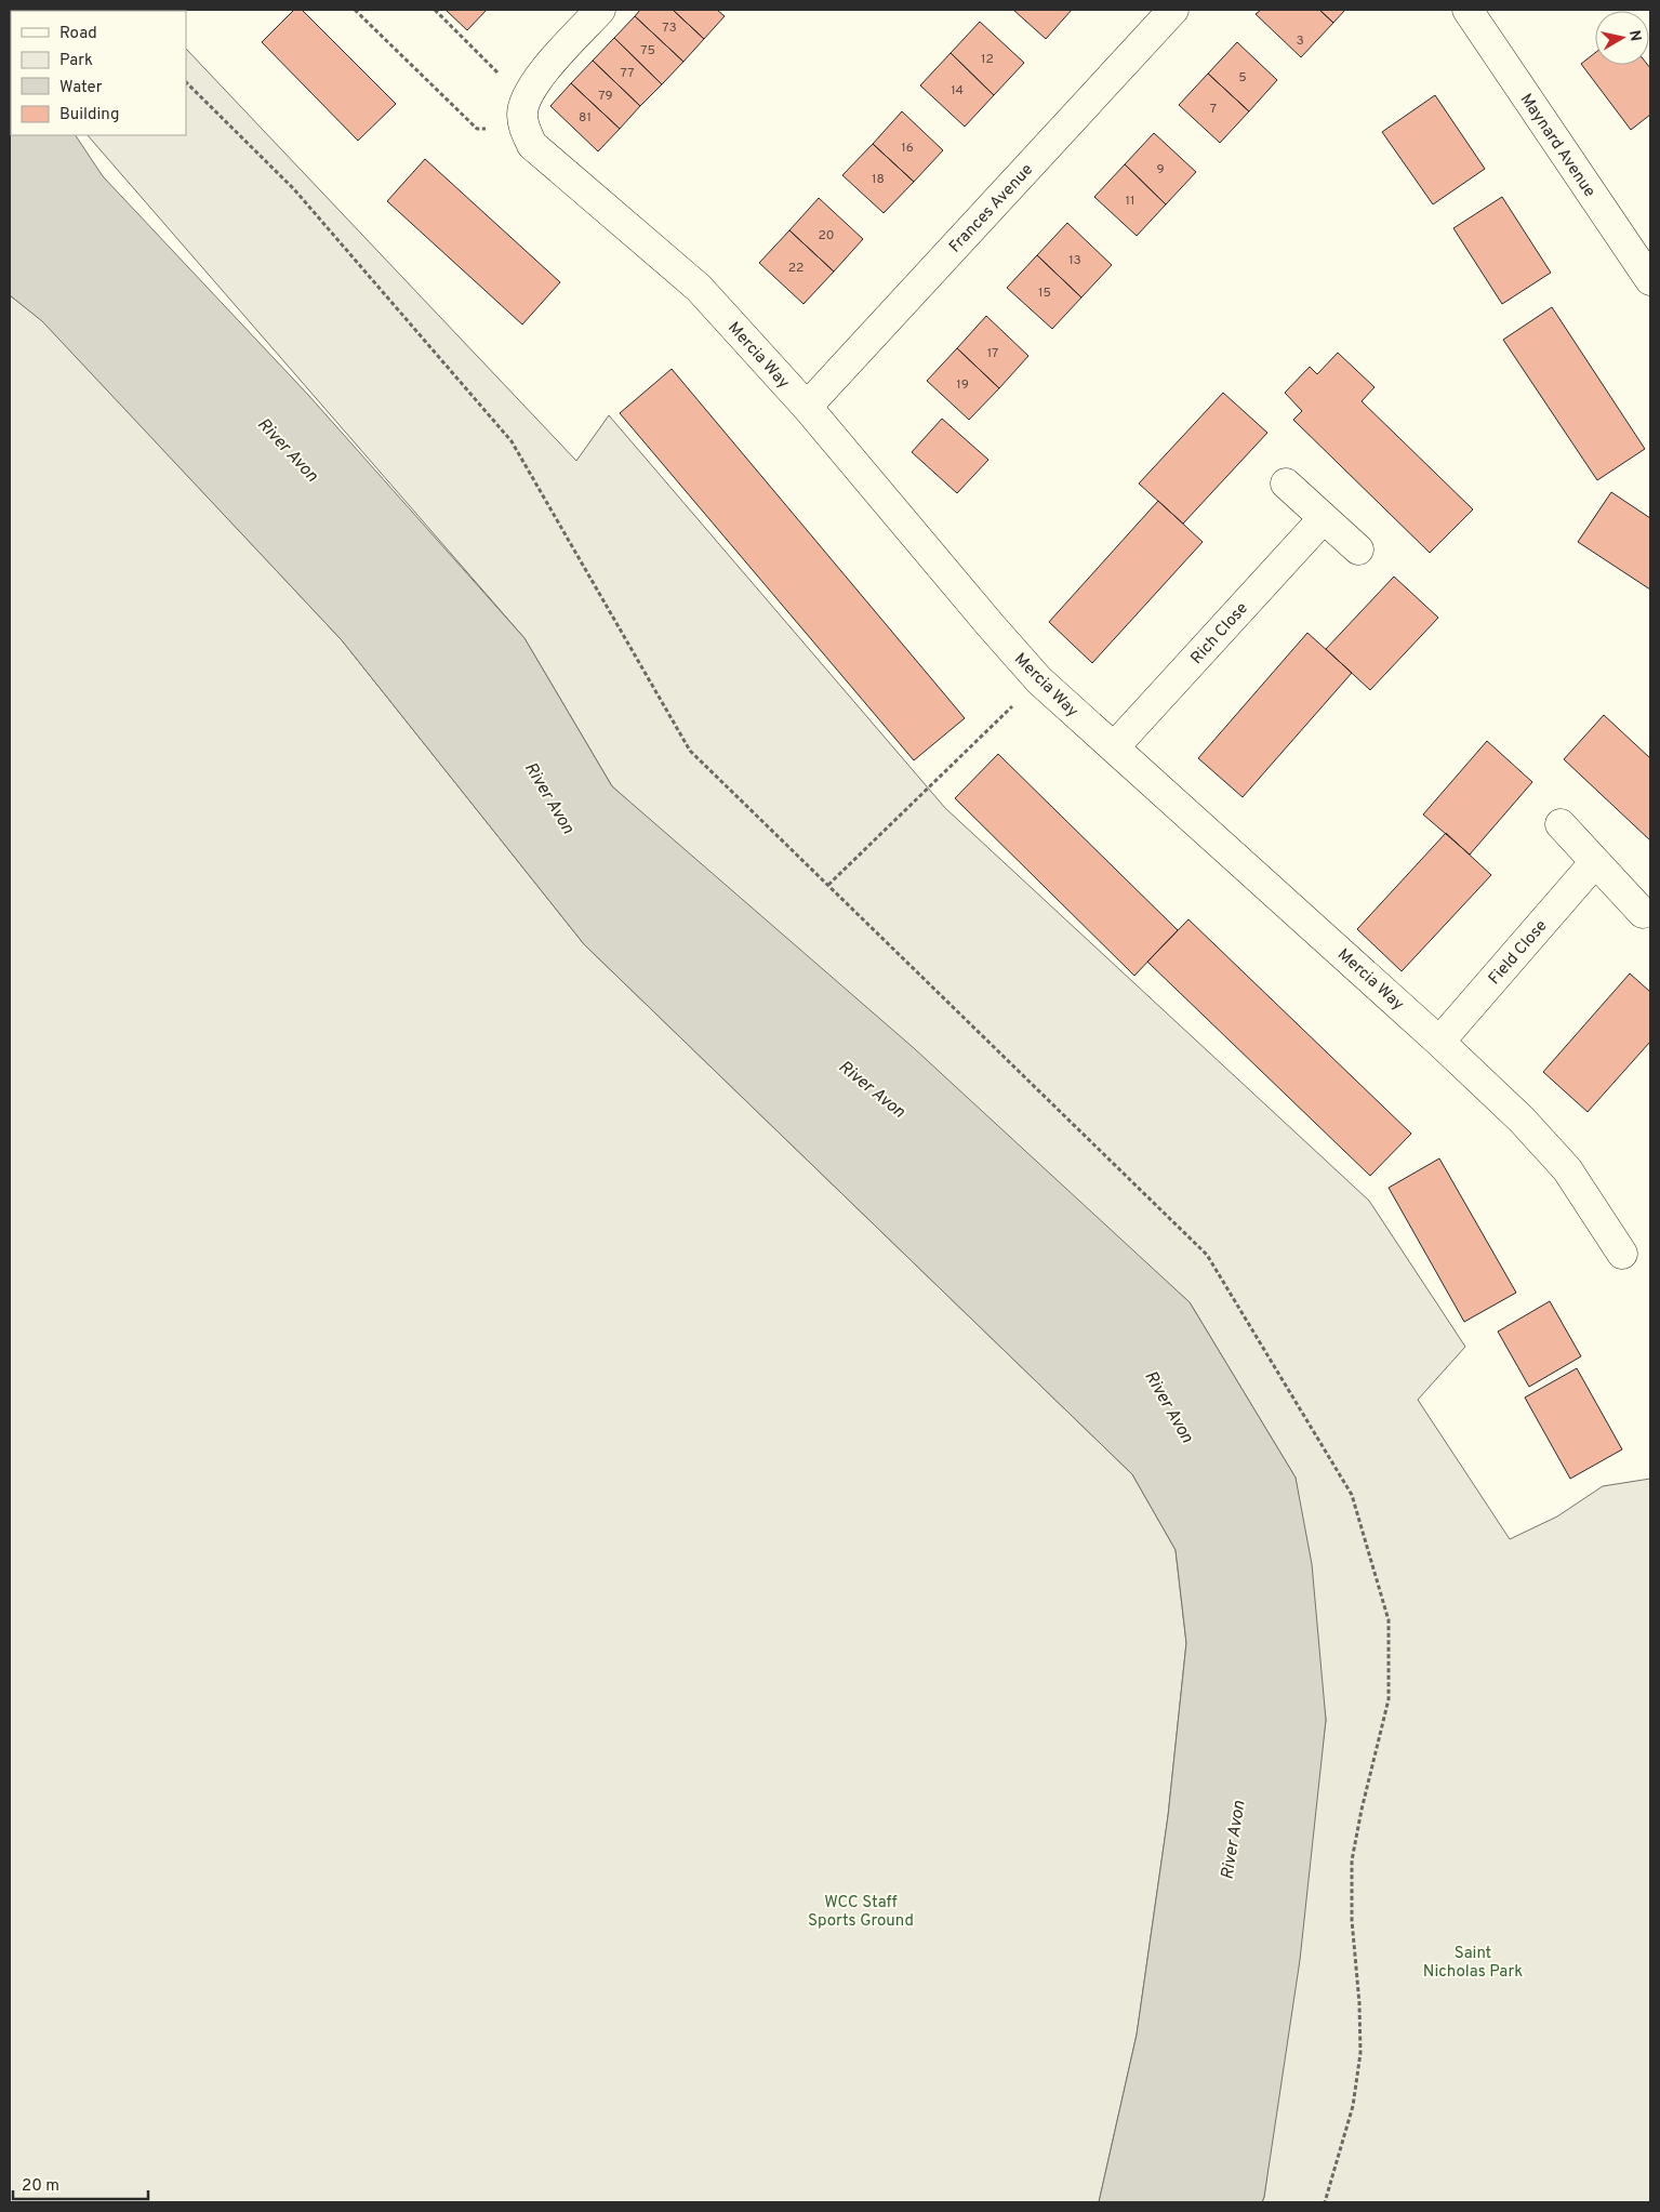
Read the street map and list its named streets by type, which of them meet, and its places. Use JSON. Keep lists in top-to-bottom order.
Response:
{
  "streets": {
    "street": [
      "Maynard Avenue",
      "Frances Avenue",
      "Mercia Way",
      "Rich Close",
      "Field Close"
    ]
  },
  "crossings": [
    ["Frances Avenue", "Mercia Way"],
    ["Mercia Way", "Rich Close"],
    ["Mercia Way", "Field Close"]
  ],
  "water": ["River Avon"],
  "parks": ["WCC Staff Sports Ground", "Saint Nicholas Park"],
  "house_numbers": [
    "73",
    "3",
    "75",
    "12",
    "77",
    "5",
    "14",
    "79",
    "7",
    "81",
    "16",
    "9",
    "18",
    "11",
    "20",
    "13",
    "22",
    "15",
    "17",
    "19"
  ],
  "legend": [
    "Road",
    "Park",
    "Water",
    "Building"
  ],
  "scale_bar": "20 m",
  "north": "right"
}
